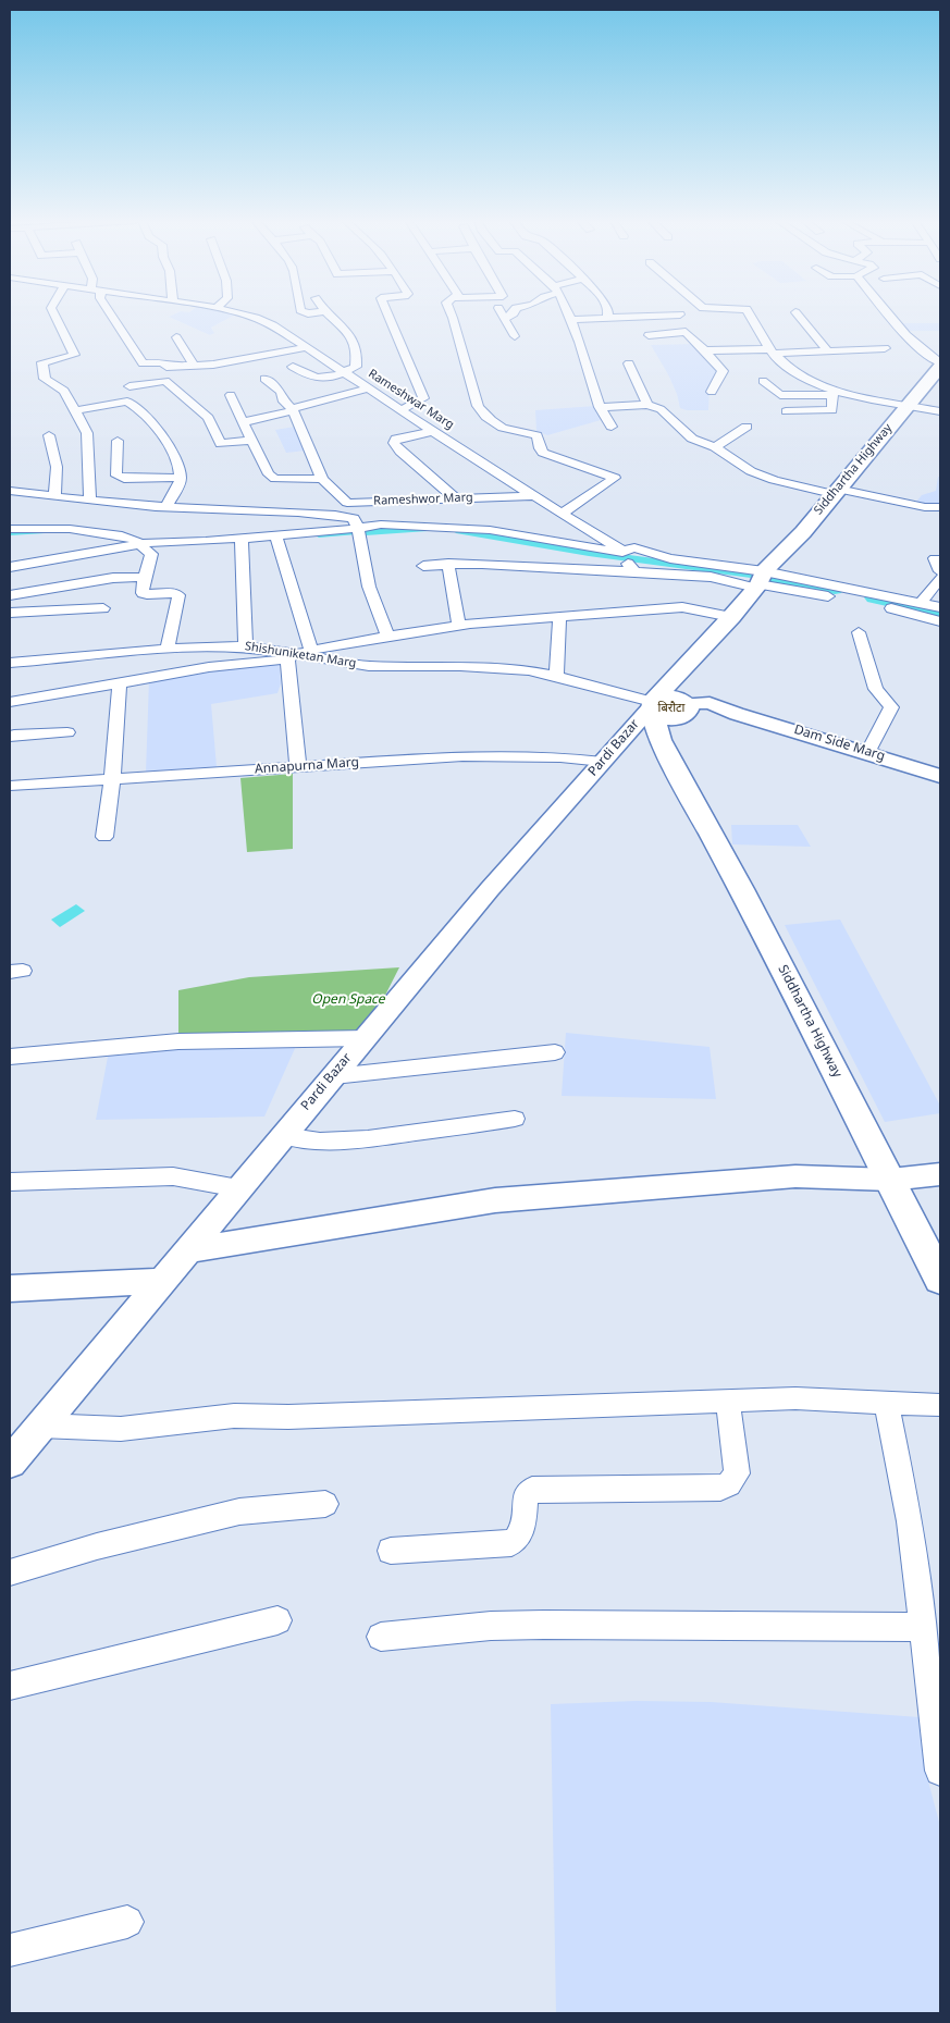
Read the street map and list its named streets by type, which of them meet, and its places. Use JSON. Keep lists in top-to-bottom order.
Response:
{
  "streets": {
    "highway": ["Siddhartha Highway"],
    "main road": ["Dam Side Marg", "Pardi Bazar"],
    "street": [
      "Rameshwar Marg",
      "Rameshwor Marg",
      "Shishuniketan Marg",
      "Annapurna Marg"
    ]
  },
  "crossings": [
    ["Rameshwar Marg", "Rameshwor Marg"],
    ["Siddhartha Highway", "Shishuniketan Marg"],
    ["Siddhartha Highway", "Pardi Bazar"],
    ["Shishuniketan Marg", "Pardi Bazar"],
    ["Pardi Bazar", "Annapurna Marg"]
  ],
  "districts": ["बिरौटा"],
  "parks": ["Open Space"]
}
